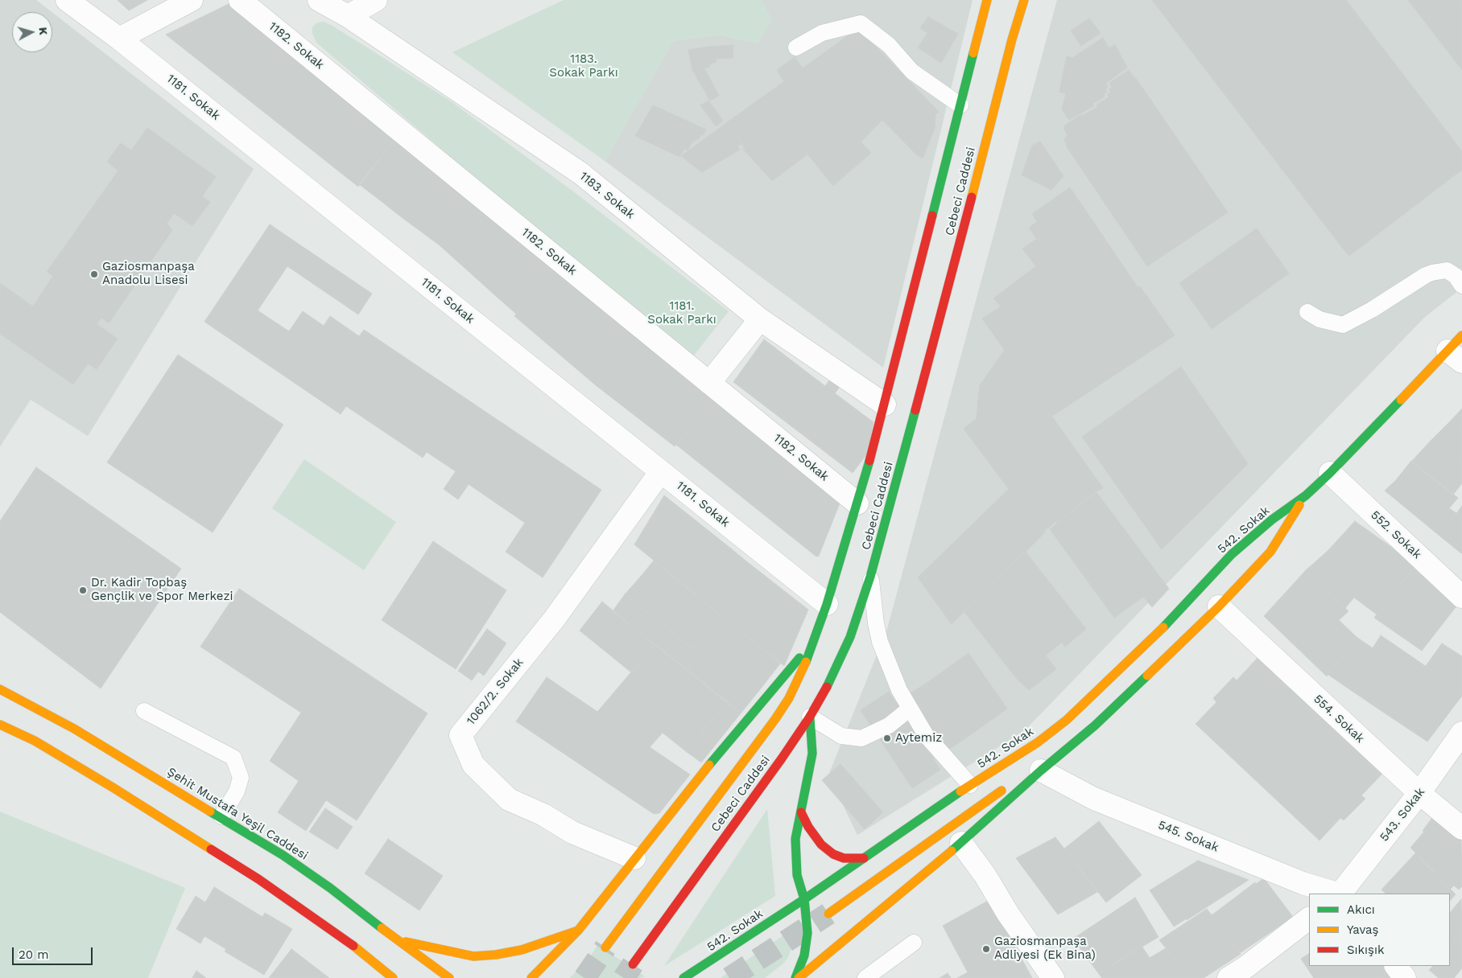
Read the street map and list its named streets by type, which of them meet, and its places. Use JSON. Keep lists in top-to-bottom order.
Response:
{
  "streets": {
    "main road": ["Cebeci Caddesi", "542. Sokak", "Şehit Mustafa Yeşil Caddesi"],
    "street": [
      "1182. Sokak",
      "1181. Sokak",
      "1183. Sokak",
      "552. Sokak",
      "1062/2. Sokak",
      "554. Sokak",
      "543. Sokak",
      "545. Sokak"
    ]
  },
  "crossings": [
    ["1182. Sokak", "Cebeci Caddesi"],
    ["1181. Sokak", "Cebeci Caddesi"],
    ["1181. Sokak", "1062/2. Sokak"],
    ["Cebeci Caddesi", "1183. Sokak"],
    ["542. Sokak", "552. Sokak"],
    ["542. Sokak", "554. Sokak"],
    ["542. Sokak", "545. Sokak"],
    ["554. Sokak", "543. Sokak"]
  ],
  "parks": ["1183. Sokak Parkı", "1181. Sokak Parkı"],
  "places": [
    "Gaziosmanpaşa Anadolu Lisesi",
    "Dr. Kadir Topbaş Gençlik ve Spor Merkezi",
    "Aytemiz",
    "Gaziosmanpaşa Adliyesi (Ek Bina)"
  ],
  "legend": ["Akıcı", "Yavaş", "Sıkışık"],
  "scale_bar": "20 m",
  "north": "right"
}
